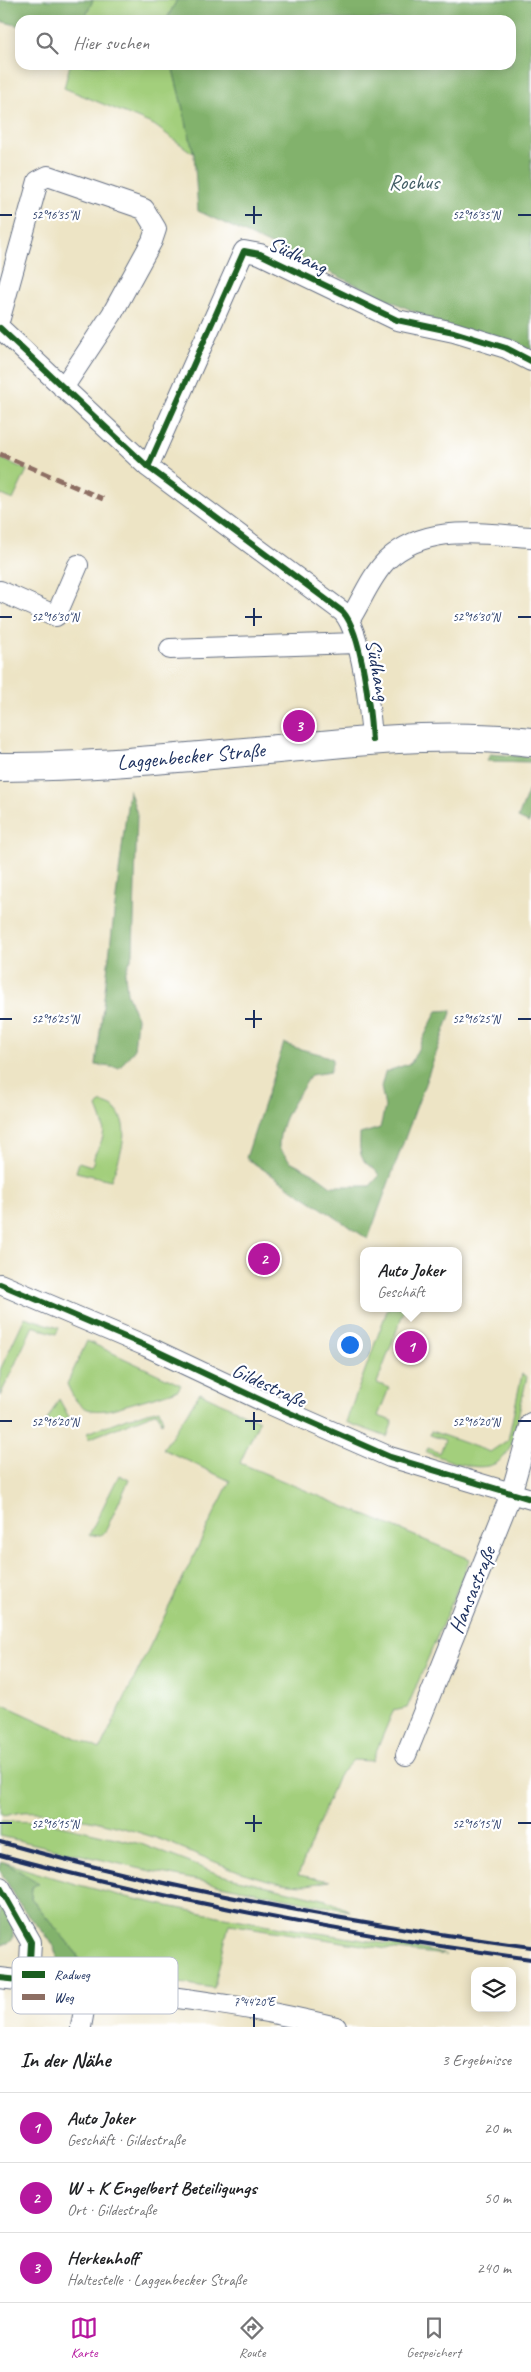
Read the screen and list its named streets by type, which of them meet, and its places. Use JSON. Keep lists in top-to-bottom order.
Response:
{
  "streets": {
    "street": [
      "Südhang",
      "Laggenbecker Straße",
      "Gildestraße",
      "Hansastraße"
    ]
  },
  "crossings": [
    ["Südhang", "Laggenbecker Straße"],
    ["Gildestraße", "Hansastraße"]
  ],
  "parks": ["Rochus"],
  "legend": ["Radweg", "Weg"],
  "page": {
    "search": "Hier suchen",
    "pins": ["3", "2", "1"],
    "popup": ["Auto Joker", "Geschäft"],
    "heading": ["In der Nähe", "3 Ergebnisse"],
    "list": [
      {
        "mark": "1",
        "name": "Auto Joker",
        "note": "Geschäft · Gildestraße",
        "value": "20 m"
      },
      {
        "mark": "2",
        "name": "W + K Engelbert Beteiligungs",
        "note": "Ort · Gildestraße",
        "value": "50 m"
      },
      {
        "mark": "3",
        "name": "Herkenhoff",
        "note": "Haltestelle · Laggenbecker Straße",
        "value": "240 m"
      }
    ],
    "nav": ["Karte", "Route", "Gespeichert"]
  },
  "coordinates": [
    "52°16'35\"N",
    "52°16'30\"N",
    "52°16'25\"N",
    "52°16'20\"N",
    "52°16'15\"N",
    "7°44'20\"E"
  ]
}
